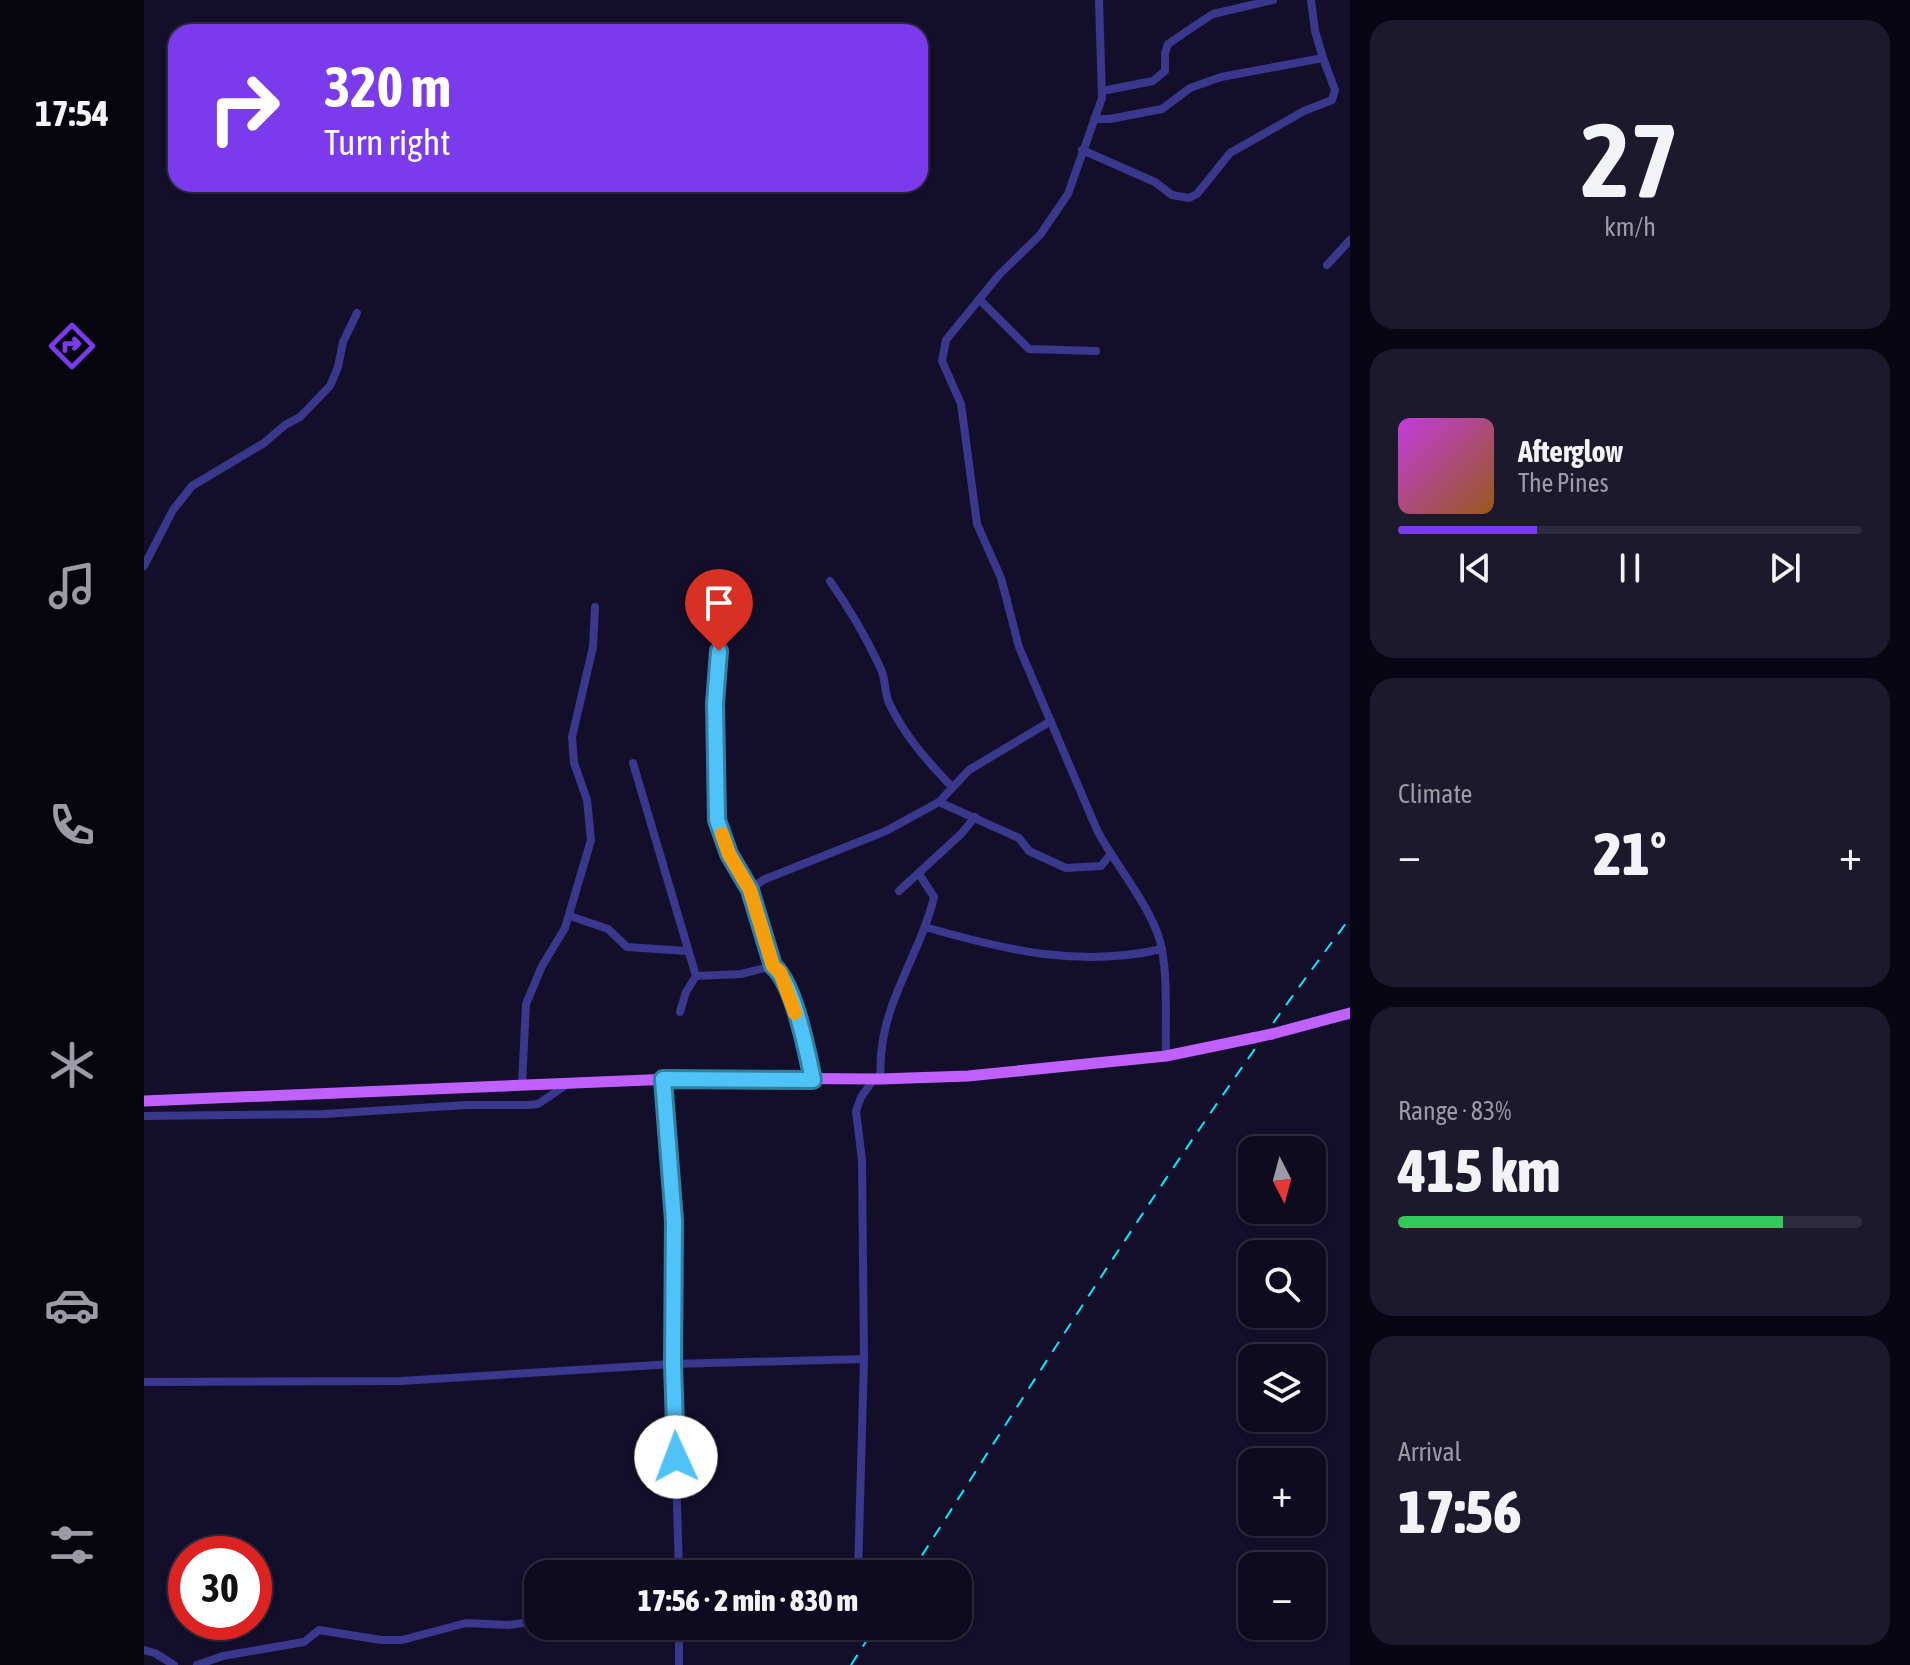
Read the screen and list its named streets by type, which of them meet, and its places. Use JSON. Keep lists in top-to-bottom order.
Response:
{
  "north": "bottom",
  "page": {
    "tabs": "17:54",
    "tile": [
      ["27", "km/h"],
      "Climate",
      ["Range · 83%", "415 km"],
      ["Arrival", "17:56"]
    ],
    "turn": ["320 m", "Turn right"],
    "song": ["Afterglow", "The Pines"],
    "heat": ["−", "21°", "+"],
    "map_buttons": ["+", "−"],
    "limit": "30",
    "trip": "17:56 · 2 min · 830 m"
  }
}
